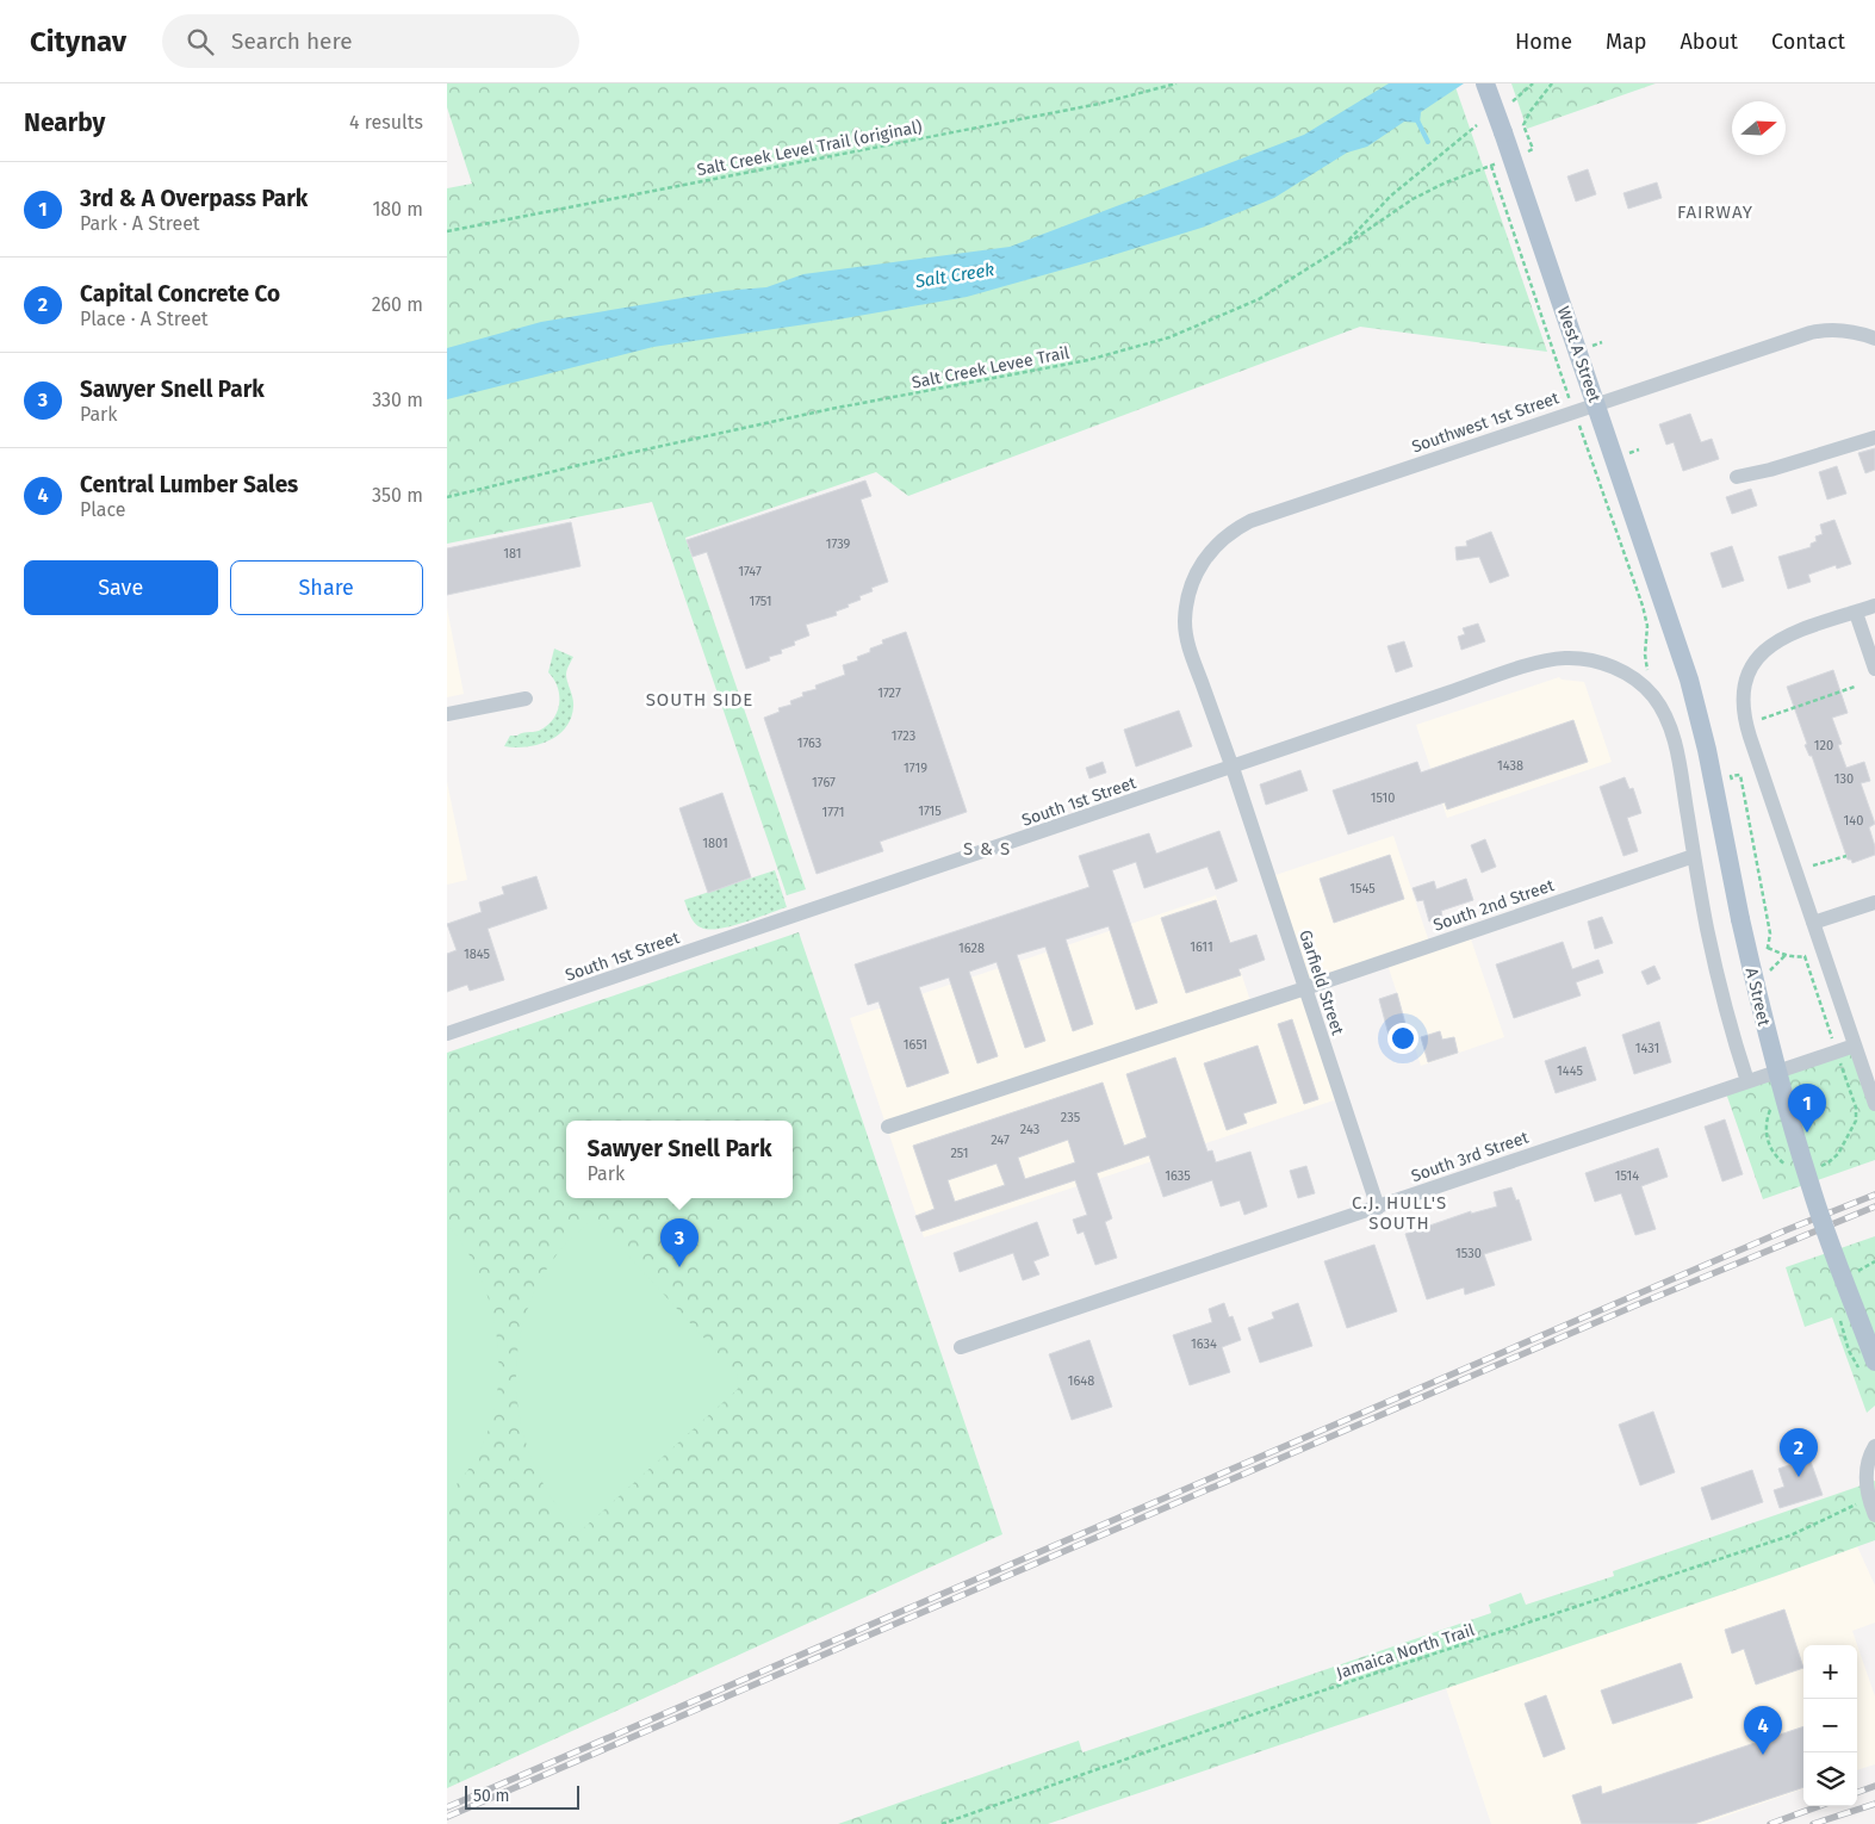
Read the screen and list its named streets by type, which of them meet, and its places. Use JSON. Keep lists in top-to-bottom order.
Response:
{
  "streets": {
    "main road": ["West A Street", "A Street"],
    "street": [
      "Southwest 1st Street",
      "South 1st Street",
      "South 2nd Street",
      "Garfield Street",
      "South 3rd Street"
    ],
    "path": ["Salt Creek Level Trail (original)", "Salt Creek Levee Trail", "Jamaica North Trail"]
  },
  "crossings": [
    ["West A Street", "Southwest 1st Street"],
    ["West A Street", "A Street"],
    ["Southwest 1st Street", "Garfield Street"],
    ["South 1st Street", "Garfield Street"],
    ["South 1st Street", "A Street"],
    ["South 2nd Street", "Garfield Street"],
    ["South 2nd Street", "A Street"],
    ["Garfield Street", "South 3rd Street"],
    ["A Street", "South 3rd Street"]
  ],
  "districts": [
    "FAIRWAY",
    "SOUTH SIDE",
    "S & S",
    "C.J. HULL'S SOUTH"
  ],
  "water": ["Salt Creek"],
  "house_numbers": [
    "1739",
    "181",
    "1747",
    "1751",
    "1727",
    "1723",
    "1763",
    "120",
    "1438",
    "1719",
    "130",
    "1767",
    "1510",
    "1715",
    "1771",
    "140",
    "1801",
    "1545",
    "1611",
    "1628",
    "1845",
    "1651",
    "1431",
    "1445",
    "235",
    "243",
    "247",
    "251",
    "1635",
    "1514",
    "1530",
    "1634",
    "1648"
  ],
  "scale_bar": "50 m",
  "north": "right",
  "page": {
    "header": "Citynav",
    "search": "Search here",
    "nav": [
      "Home",
      "Map",
      "About",
      "Contact"
    ],
    "heading": ["Nearby", "4 results"],
    "list": [
      {
        "mark": "1",
        "name": "3rd & A Overpass Park",
        "note": "Park · A Street",
        "value": "180 m"
      },
      {
        "mark": "2",
        "name": "Capital Concrete Co",
        "note": "Place · A Street",
        "value": "260 m"
      },
      {
        "mark": "3",
        "name": "Sawyer Snell Park",
        "note": "Park",
        "value": "330 m"
      },
      {
        "mark": "4",
        "name": "Central Lumber Sales",
        "note": "Place",
        "value": "350 m"
      }
    ],
    "buttons": ["Save", "Share"],
    "pins": [
      "1",
      "3",
      "2",
      "4"
    ],
    "popup": ["Sawyer Snell Park", "Park"],
    "map_buttons": ["+", "−"],
    "scale": "50 m"
  }
}
